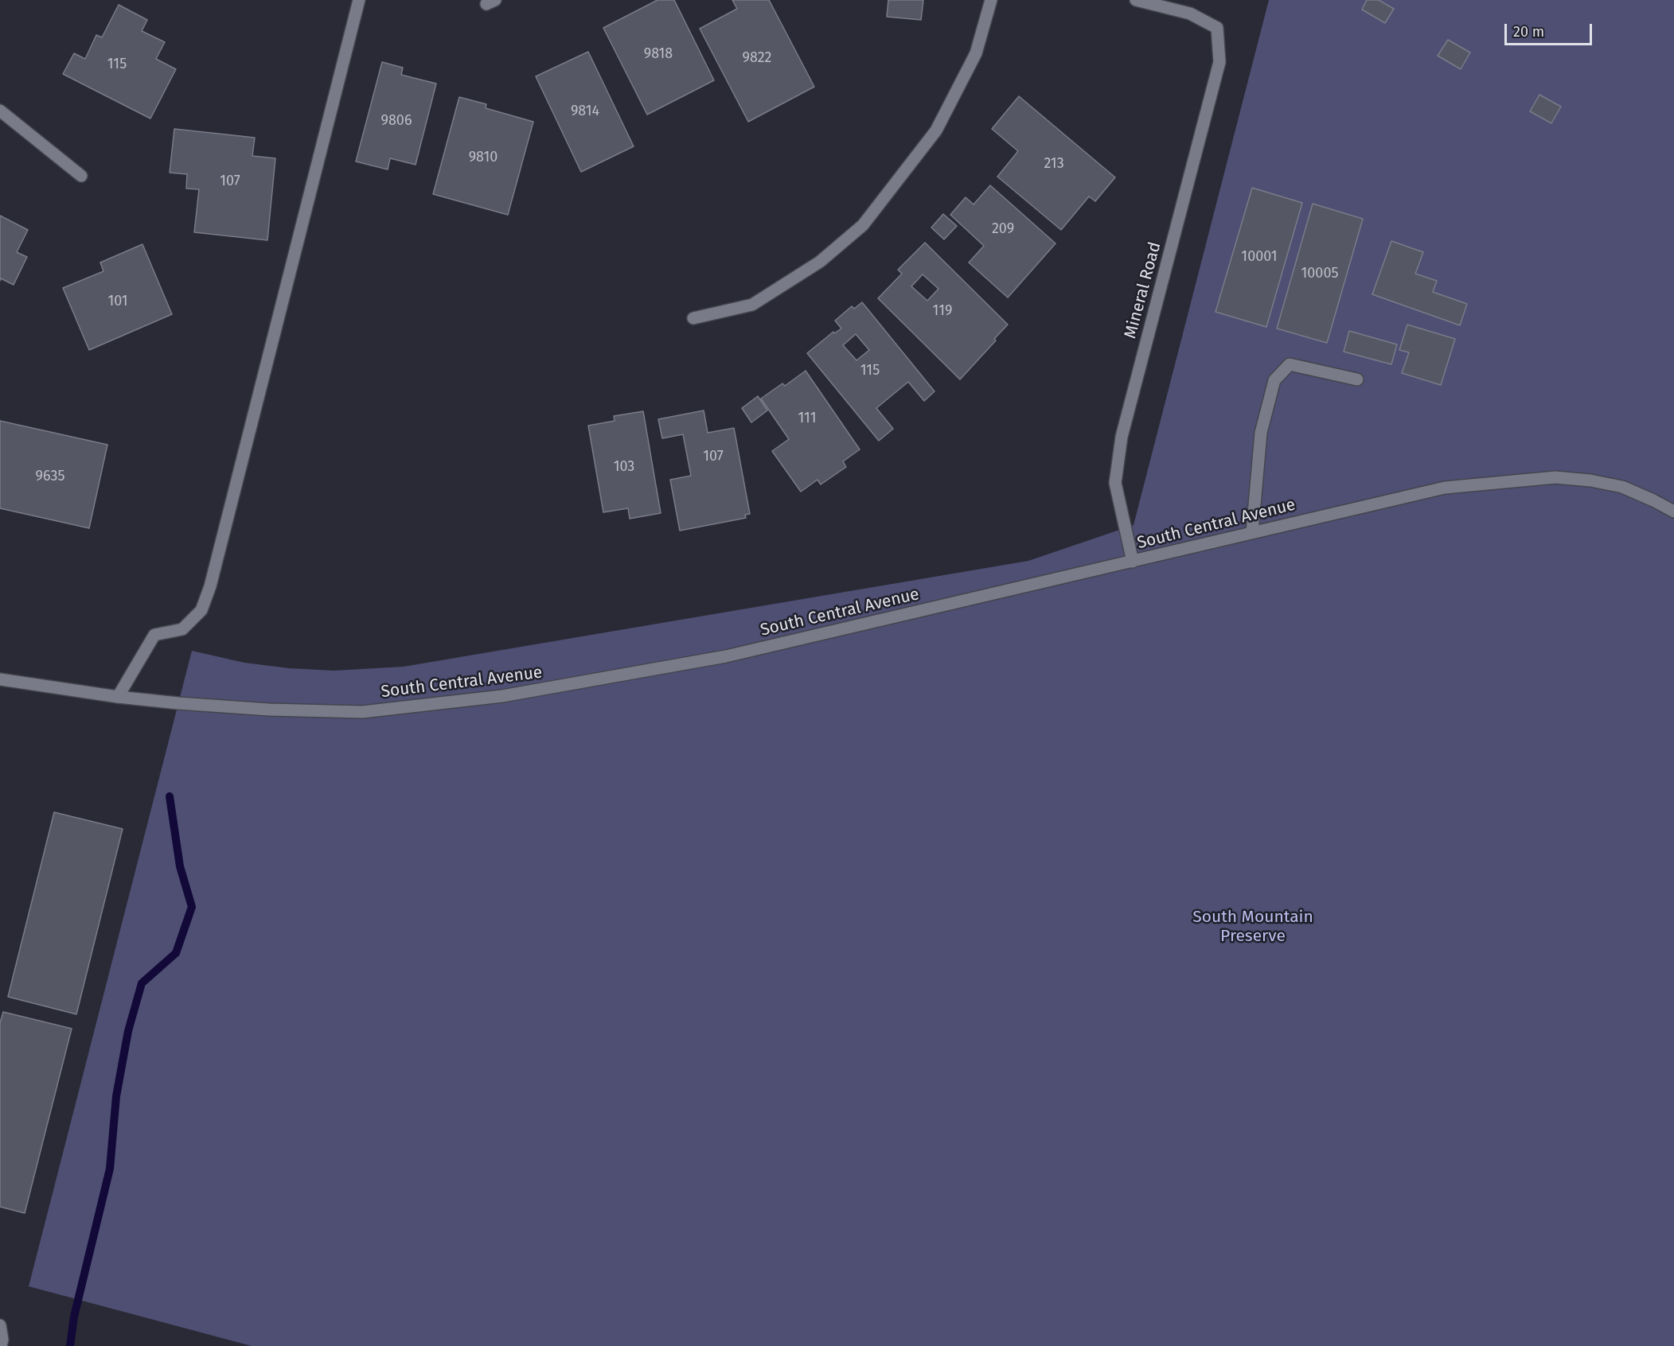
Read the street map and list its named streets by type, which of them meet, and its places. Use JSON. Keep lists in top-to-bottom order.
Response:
{
  "streets": {
    "street": ["Mineral Road", "South Central Avenue"]
  },
  "crossings": [
    ["Mineral Road", "South Central Avenue"]
  ],
  "parks": ["South Mountain Preserve"],
  "house_numbers": [
    "9818",
    "9822",
    "115",
    "9814",
    "9806",
    "9810",
    "213",
    "107",
    "209",
    "10001",
    "10005",
    "101",
    "119",
    "115",
    "111",
    "107",
    "103",
    "9635"
  ],
  "scale_bar": "20 m"
}
